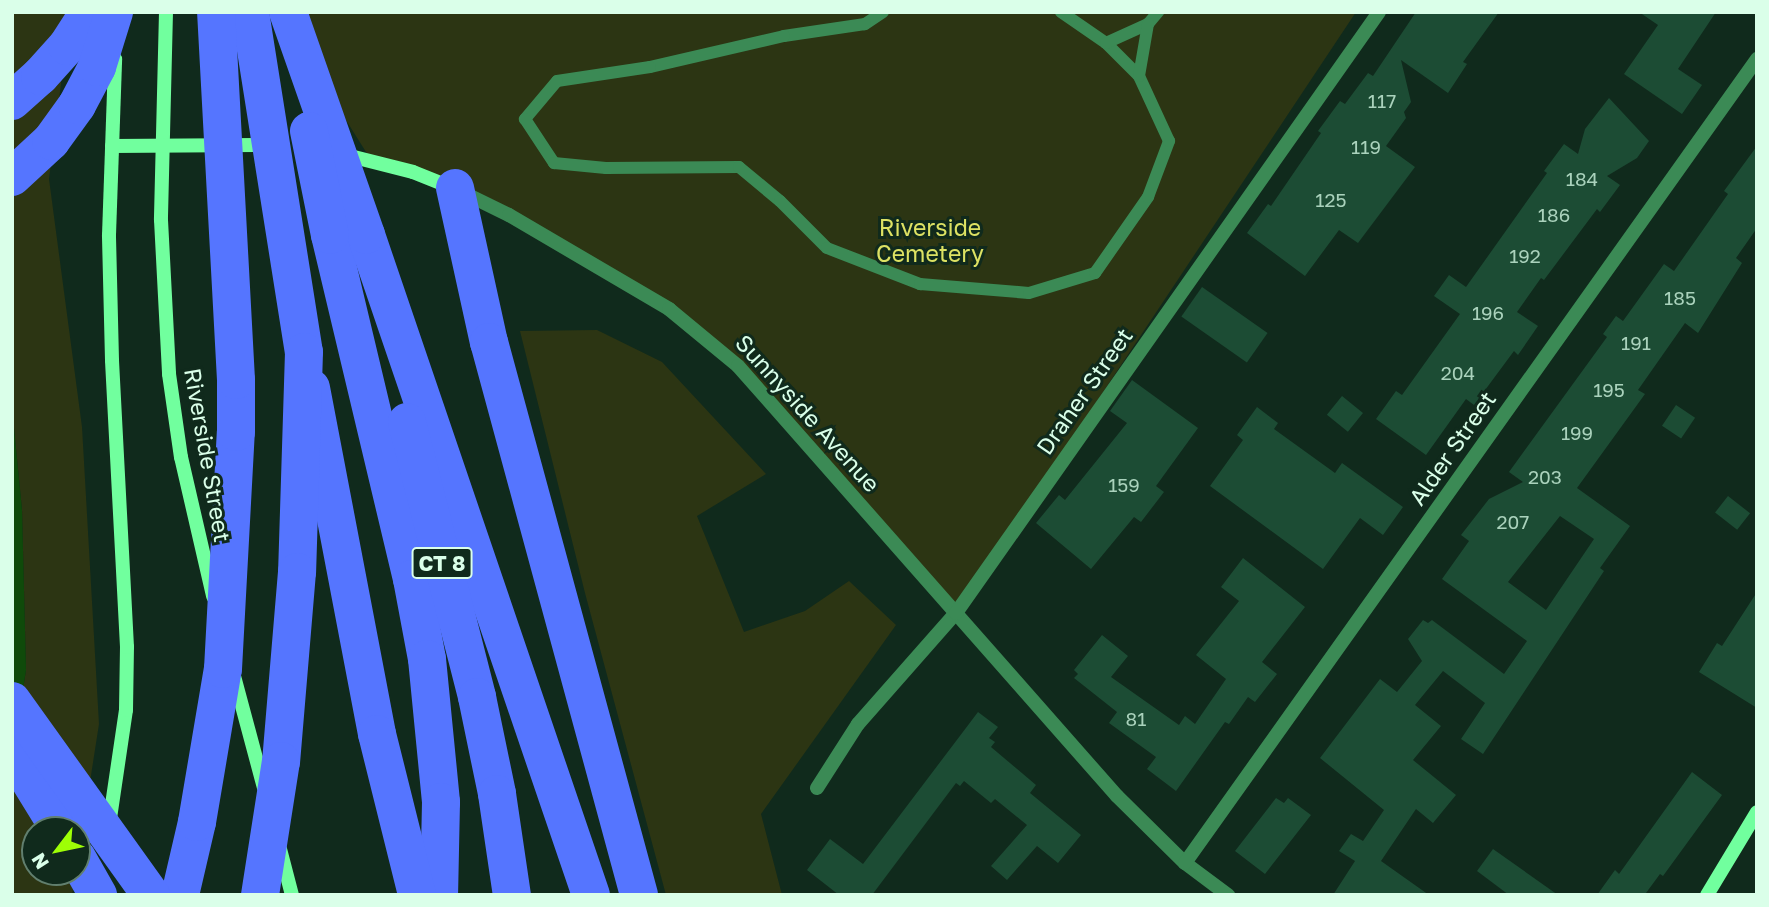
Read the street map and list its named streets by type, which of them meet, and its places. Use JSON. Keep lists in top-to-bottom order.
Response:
{
  "streets": {
    "highway": ["CT 8"],
    "street": [
      "Draher Street",
      "Sunnyside Avenue",
      "Alder Street",
      "Riverside Street"
    ]
  },
  "crossings": [
    ["Draher Street", "Sunnyside Avenue"],
    ["Sunnyside Avenue", "Alder Street"],
    ["Sunnyside Avenue", "Riverside Street"]
  ],
  "parks": ["Riverside Cemetery"],
  "house_numbers": [
    "117",
    "119",
    "184",
    "125",
    "186",
    "192",
    "185",
    "196",
    "191",
    "204",
    "195",
    "199",
    "203",
    "159",
    "207",
    "81"
  ],
  "north": "bottom left"
}
